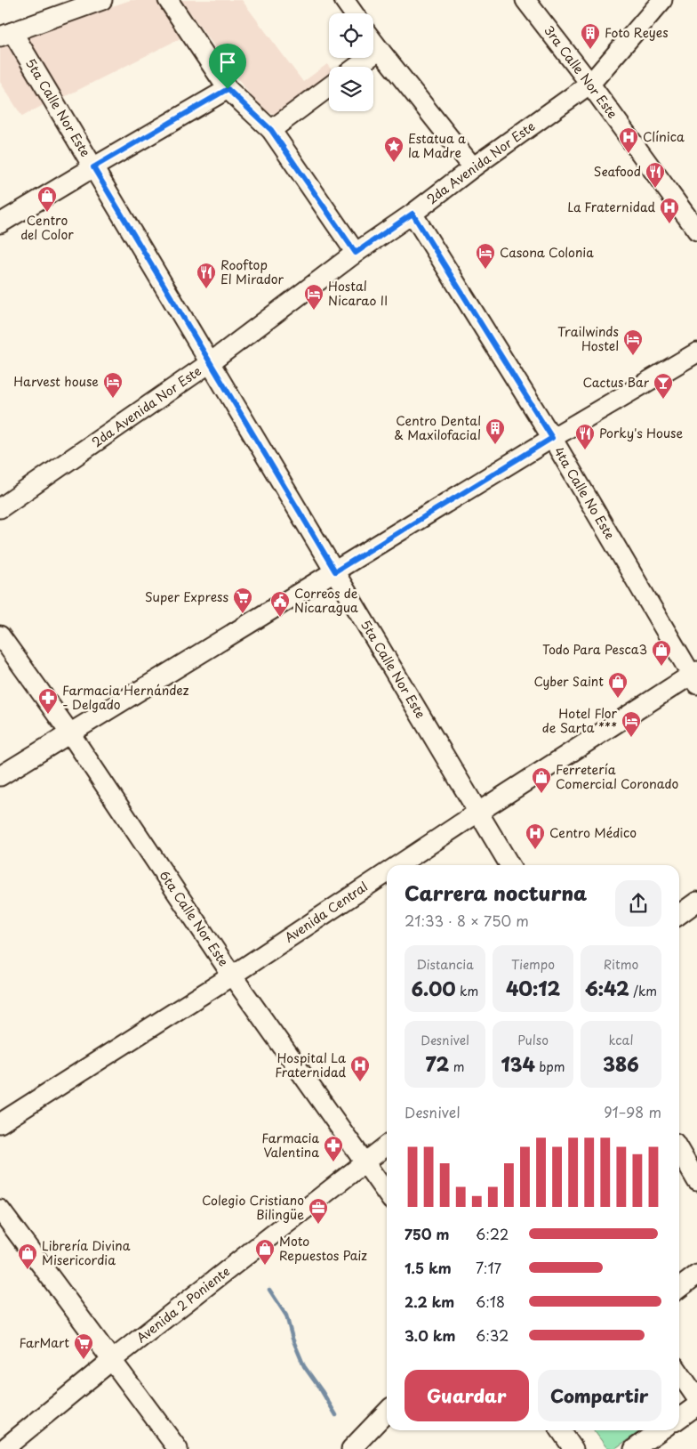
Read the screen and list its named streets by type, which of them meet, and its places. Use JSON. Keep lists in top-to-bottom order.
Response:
{
  "streets": {
    "street": [
      "3ra Calle Nor Este",
      "5ta Calle Nor Este",
      "2da Avenida Nor Este",
      "4ta Calle No Este",
      "Avenida Central",
      "6ta Calle Nor Este",
      "Avenida 2 Poniente"
    ]
  },
  "crossings": [
    ["3ra Calle Nor Este", "2da Avenida Nor Este"],
    ["5ta Calle Nor Este", "2da Avenida Nor Este"],
    ["5ta Calle Nor Este", "Avenida Central"],
    ["2da Avenida Nor Este", "4ta Calle No Este"],
    ["4ta Calle No Este", "Avenida Central"],
    ["Avenida Central", "6ta Calle Nor Este"],
    ["6ta Calle Nor Este", "Avenida 2 Poniente"]
  ],
  "places": {
    "building": ["Foto Reyes", "Centro Dental & Maxilofacial"],
    "hospital": [
      "Clínica",
      "La Fraternidad",
      "Centro Médico",
      "Hospital La Fraternidad"
    ],
    "place": ["Estatua a la Madre"],
    "restaurant": ["Seafood", "Rooftop El Mirador", "Porky's House"],
    "shop": [
      "Centro del Color",
      "Todo Para Pesca3",
      "Cyber Saint",
      "Ferretería Comercial Coronado",
      "Moto Repuestos Paiz",
      "Librería Divina Misericordia"
    ],
    "hotel": [
      "Casona Colonia",
      "Hostal Nicarao II",
      "Trailwinds Hostel",
      "Harvest house",
      "Hotel Flor de Sarta ***"
    ],
    "bar": ["Cactus Bar"],
    "supermarket": ["Super Express", "FarMart"],
    "public building": ["Correos de Nicaragua"],
    "pharmacy": ["Farmacia Hernández - Delgado", "Farmacia Valentina"],
    "office": ["Colegio Cristiano Bilingüe"]
  },
  "page": {
    "heading": ["Carrera nocturna", "21:33 · 8 × 750 m"],
    "stats": [
      ["Distancia", "6.00 km"],
      ["Tiempo", "40:12"],
      ["Ritmo", "6:42 /km"],
      ["Desnivel", "72 m"],
      ["Pulso", "134 bpm"],
      ["kcal", "386"]
    ],
    "chart": ["Desnivel", "91–98 m"],
    "list": [
      {
        "name": "750 m",
        "note": "6:22"
      },
      {
        "name": "1.5 km",
        "note": "7:17"
      },
      {
        "name": "2.2 km",
        "note": "6:18"
      },
      {
        "name": "3.0 km",
        "note": "6:32"
      }
    ],
    "buttons": ["Guardar", "Compartir"]
  }
}
